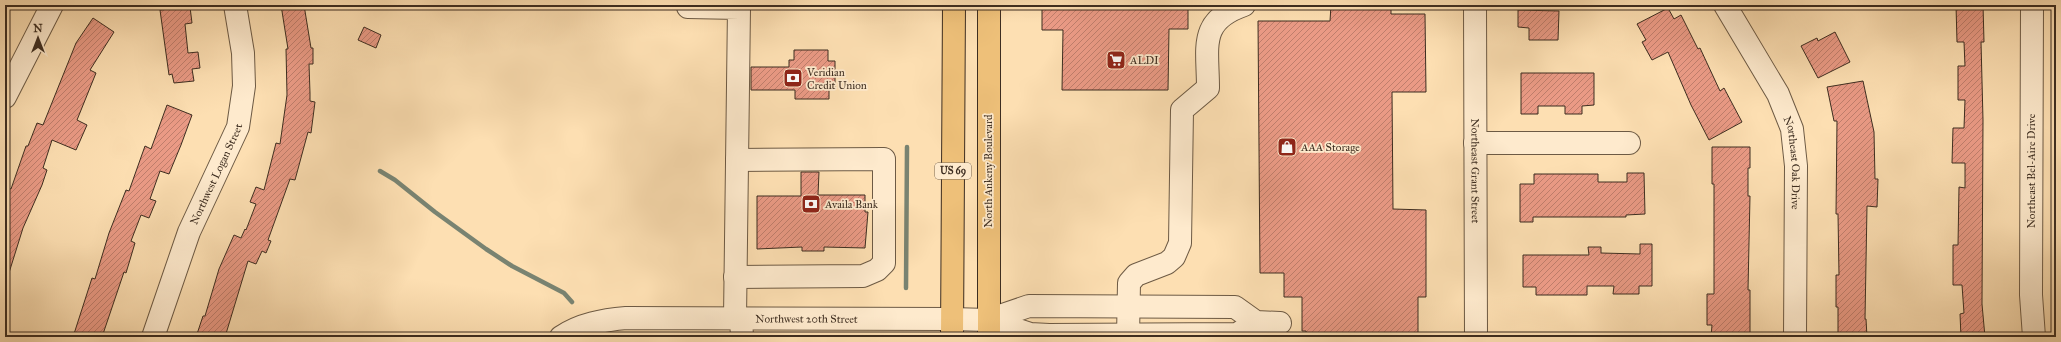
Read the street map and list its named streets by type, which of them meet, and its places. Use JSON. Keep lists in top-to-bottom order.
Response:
{
  "streets": {
    "main road": ["US 69", "North Ankeny Boulevard"],
    "street": [
      "Northeast Oak Drive",
      "Northeast Grant Street",
      "Northeast Bel-Aire Drive",
      "Northwest Logan Street",
      "Northwest 20th Street"
    ]
  },
  "crossings": [
    ["US 69", "Northwest 20th Street"],
    ["North Ankeny Boulevard", "Northwest 20th Street"]
  ],
  "places": {
    "supermarket": ["ALDI"],
    "bank": ["Veridian Credit Union", "Availa Bank"],
    "shop": ["AAA Storage"]
  },
  "north": "top"
}
